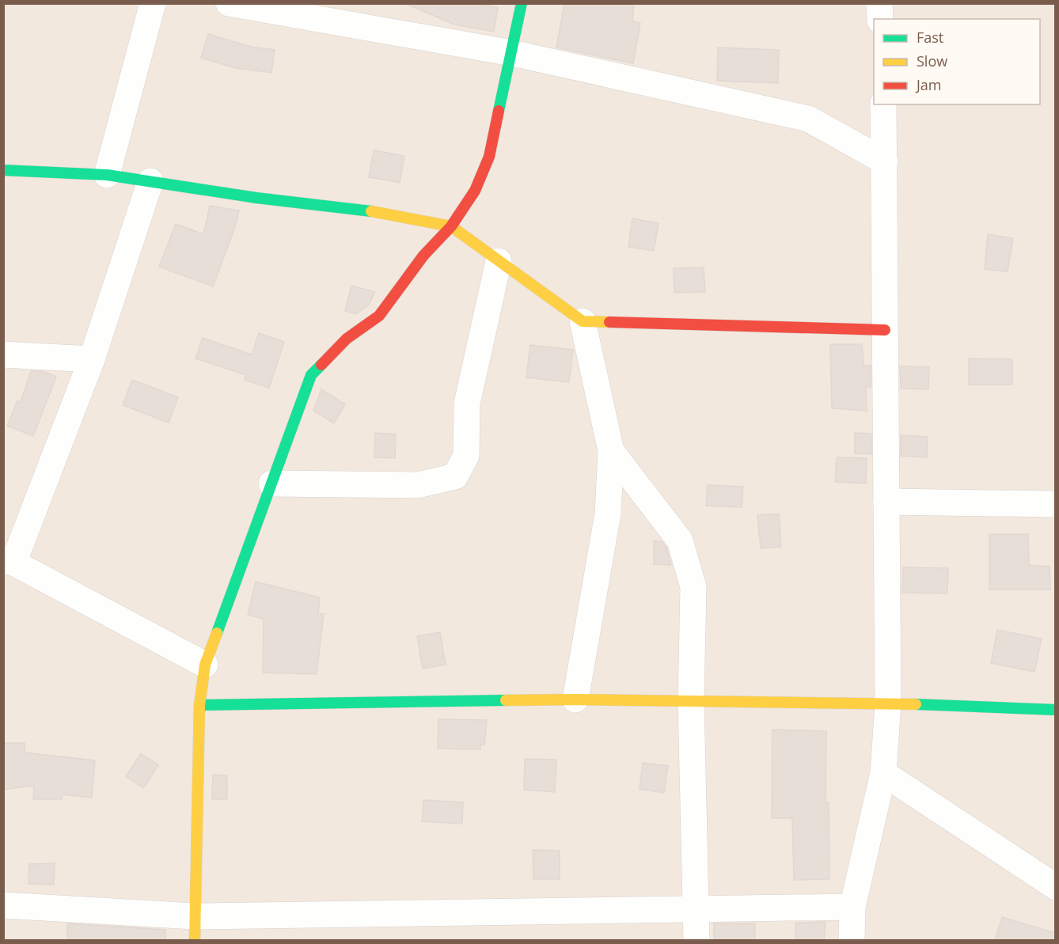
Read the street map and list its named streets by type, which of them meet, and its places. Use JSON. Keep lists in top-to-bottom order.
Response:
{
  "legend": ["Fast", "Slow", "Jam"]
}
